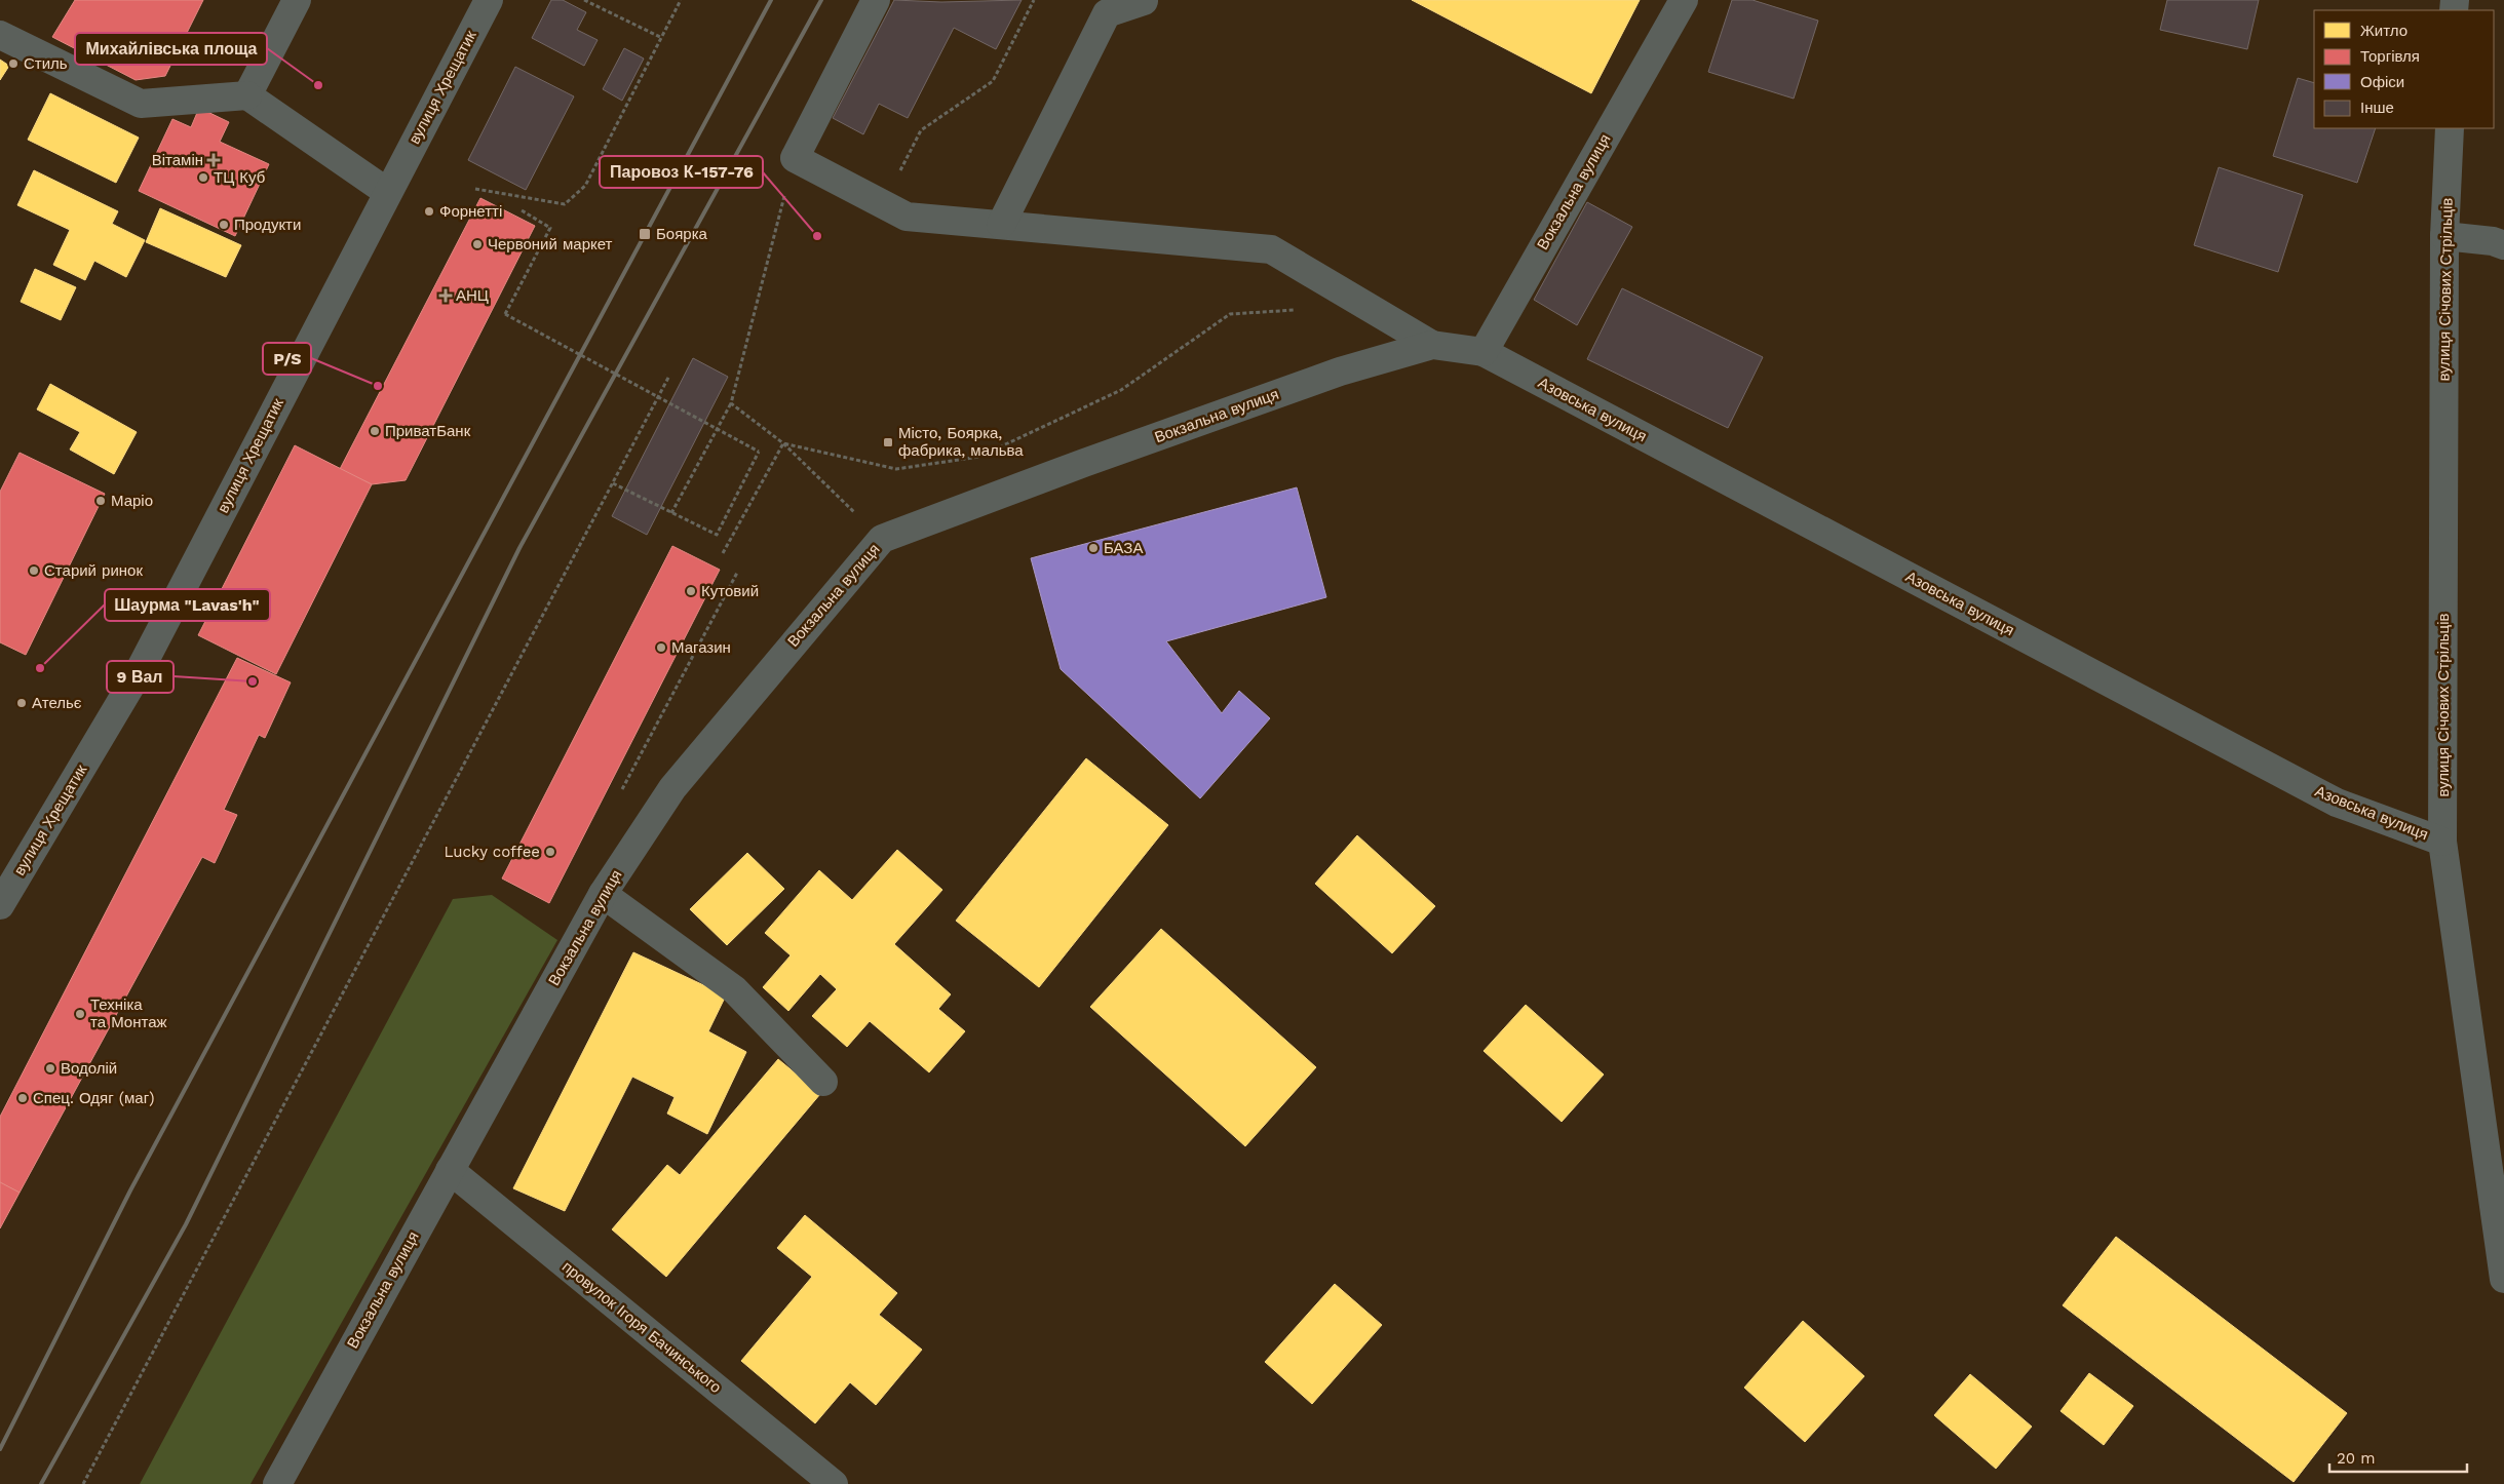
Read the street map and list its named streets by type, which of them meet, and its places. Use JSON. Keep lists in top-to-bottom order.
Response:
{
  "streets": {
    "street": [
      "вулиця Хрещатик",
      "Вокзальна вулиця",
      "вулиця Січових Стрільців",
      "Азовська вулиця",
      "провулок Ігоря Бачинського"
    ]
  },
  "crossings": [
    ["Вокзальна вулиця", "Азовська вулиця"],
    ["Вокзальна вулиця", "провулок Ігоря Бачинського"],
    ["вулиця Січових Стрільців", "Азовська вулиця"]
  ],
  "places": {
    "other": [
      "Стиль",
      "Михайлівська площа",
      "ТЦ Куб",
      "Форнетті",
      "Продукти",
      "Паровоз К-157-76",
      "Червоний маркет",
      "P/S",
      "ПриватБанк",
      "Маріо",
      "БАЗА",
      "Старий ринок",
      "Кутовий",
      "Магазин",
      "Шаурма \"Lavas'h\"",
      "9 Вал",
      "Ательє",
      "Lucky coffee",
      "Техніка та Монтаж",
      "Водолій",
      "Спец. Одяг (маг)"
    ],
    "health": ["Вітамін", "АНЦ"],
    "transit": ["Боярка", "Місто, Боярка, фабрика, мальва"]
  },
  "legend": [
    "Житло",
    "Торгівля",
    "Офіси",
    "Інше"
  ],
  "scale_bar": "20 m"
}
